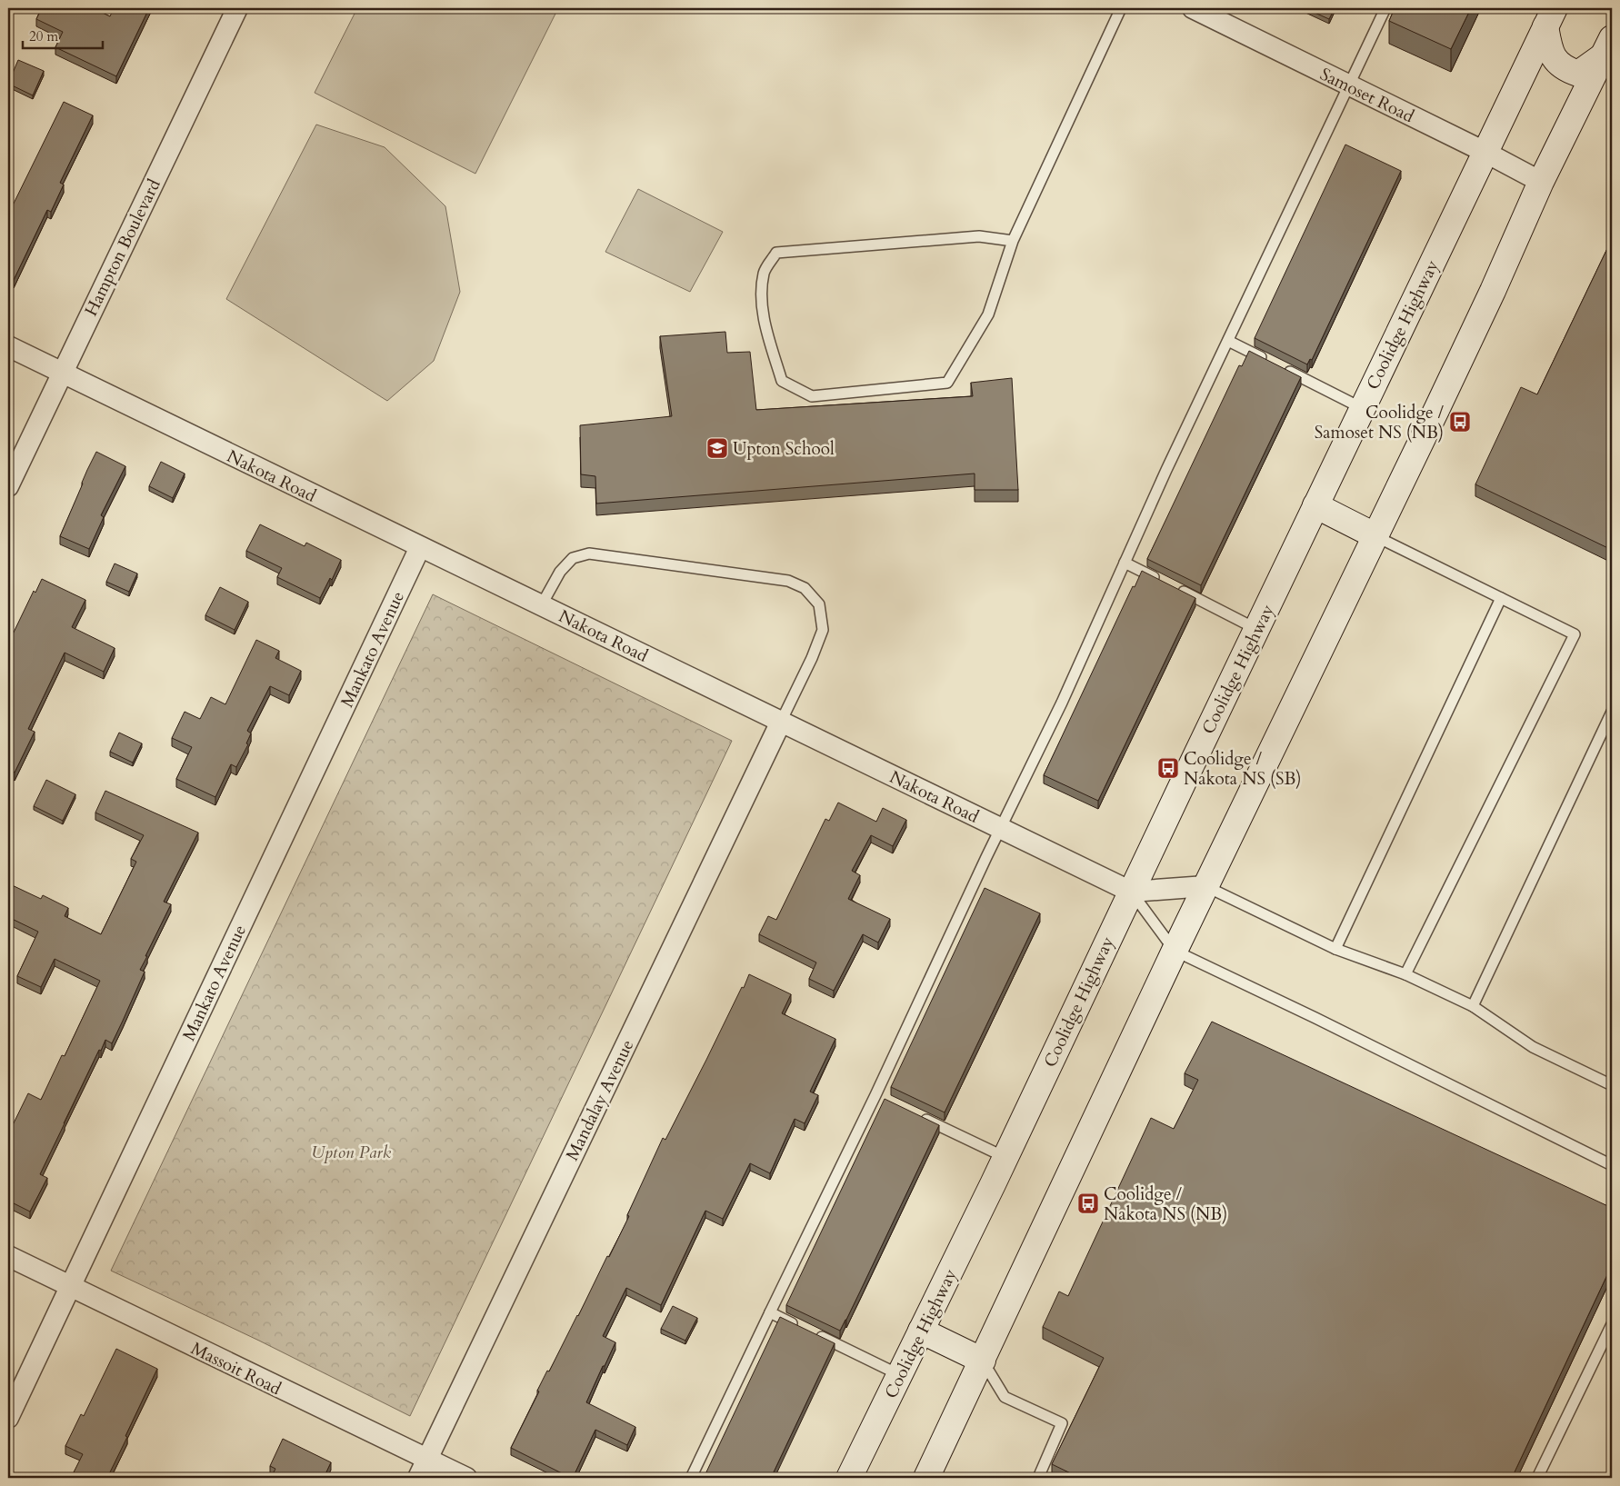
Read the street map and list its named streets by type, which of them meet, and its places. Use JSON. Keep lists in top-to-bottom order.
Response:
{
  "streets": {
    "main road": ["Coolidge Highway"],
    "street": [
      "Samoset Road",
      "Hampton Boulevard",
      "Nakota Road",
      "Mankato Avenue",
      "Mandalay Avenue",
      "Massoit Road"
    ]
  },
  "crossings": [
    ["Samoset Road", "Coolidge Highway"],
    ["Hampton Boulevard", "Nakota Road"],
    ["Coolidge Highway", "Nakota Road"],
    ["Nakota Road", "Mankato Avenue"],
    ["Nakota Road", "Mandalay Avenue"],
    ["Mankato Avenue", "Massoit Road"],
    ["Mandalay Avenue", "Massoit Road"]
  ],
  "parks": ["Upton Park"],
  "places": {
    "bus stop": ["Coolidge / Samoset NS (NB)", "Coolidge / Nakota NS (SB)", "Coolidge / Nakota NS (NB)"],
    "school or university": ["Upton School"]
  },
  "scale_bar": "20 m"
}
